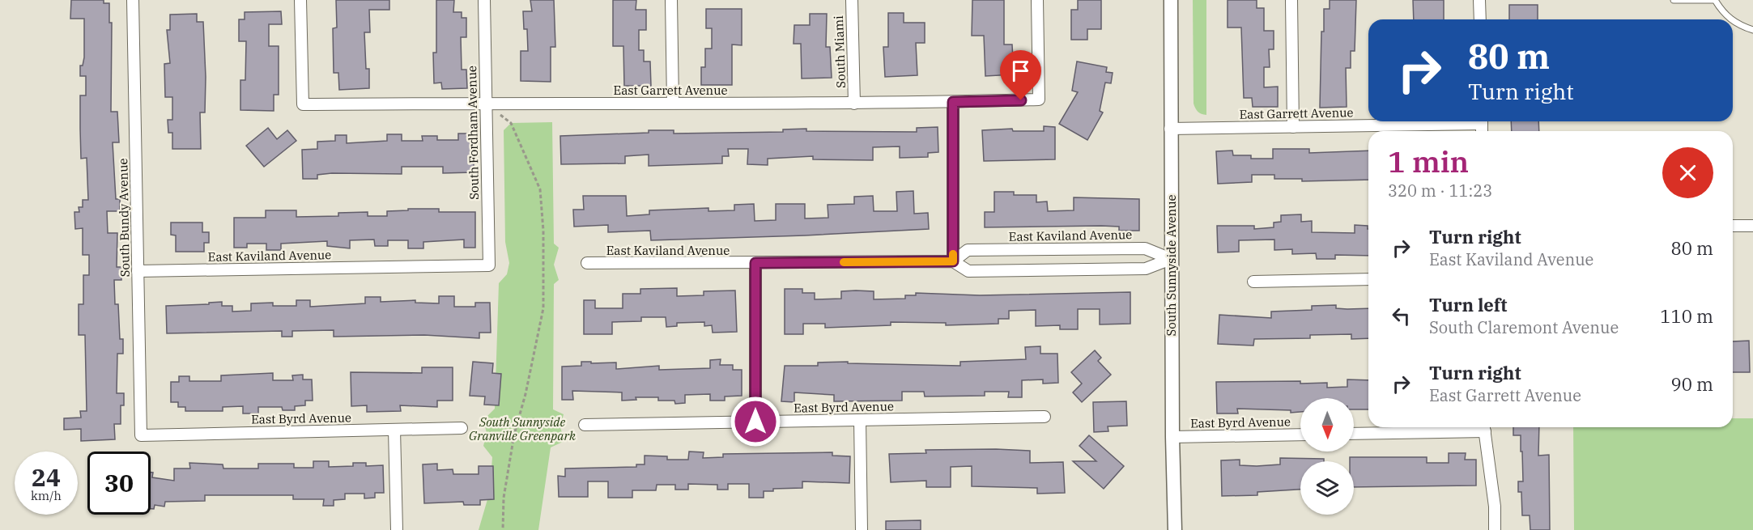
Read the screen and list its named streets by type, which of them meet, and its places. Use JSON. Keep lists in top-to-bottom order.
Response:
{
  "streets": {
    "street": [
      "South Miami",
      "East Garrett Avenue",
      "South Fordham Avenue",
      "South Bundy Avenue",
      "East Kaviland Avenue",
      "South Sunnyside Avenue",
      "East Byrd Avenue"
    ]
  },
  "crossings": [
    ["South Miami", "East Garrett Avenue"],
    ["East Garrett Avenue", "South Fordham Avenue"],
    ["East Garrett Avenue", "South Sunnyside Avenue"],
    ["South Fordham Avenue", "East Kaviland Avenue"],
    ["South Bundy Avenue", "East Kaviland Avenue"],
    ["South Bundy Avenue", "East Byrd Avenue"],
    ["East Kaviland Avenue", "South Sunnyside Avenue"],
    ["South Sunnyside Avenue", "East Byrd Avenue"]
  ],
  "parks": ["South Sunnyside Granville Greenpark"],
  "north": "bottom",
  "page": {
    "turn": ["80 m", "Turn right"],
    "heading": ["1 min", "320 m · 11:23"],
    "list": [
      {
        "name": "Turn right",
        "note": "East Kaviland Avenue",
        "value": "80 m"
      },
      {
        "name": "Turn left",
        "note": "South Claremont Avenue",
        "value": "110 m"
      },
      {
        "name": "Turn right",
        "note": "East Garrett Avenue",
        "value": "90 m"
      }
    ],
    "speed": "24 km/h",
    "limit": "30"
  }
}
